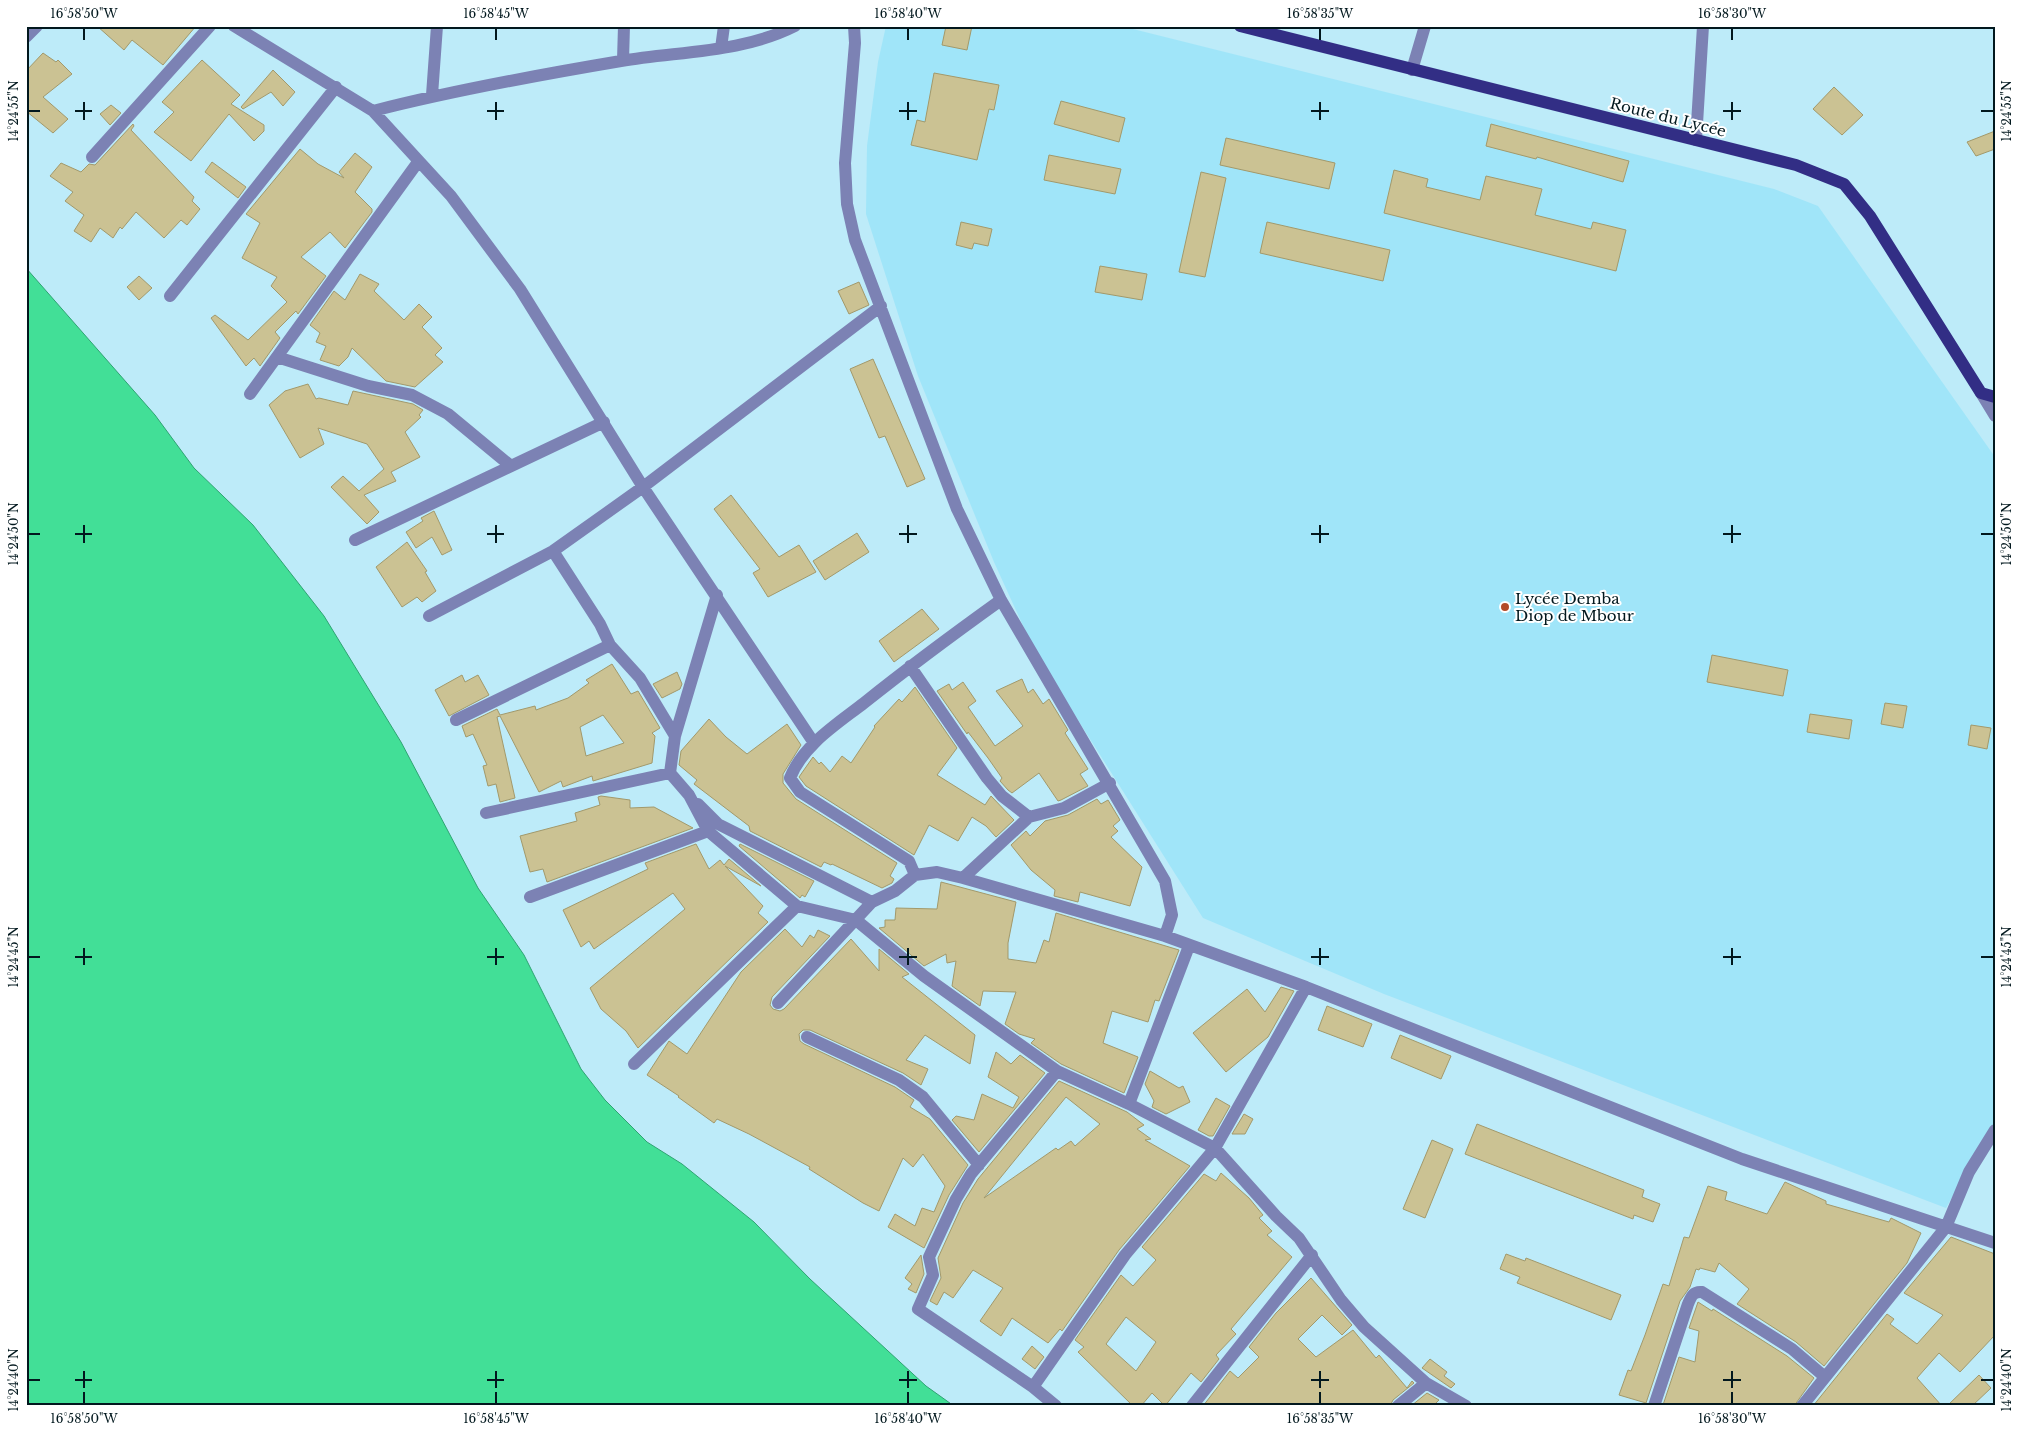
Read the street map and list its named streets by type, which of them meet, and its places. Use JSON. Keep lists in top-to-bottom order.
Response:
{
  "streets": {
    "main road": ["Route du Lycée"]
  },
  "places": ["Lycée Demba Diop de Mbour"],
  "coordinates": [
    "16°58'50\"W",
    "16°58'45\"W",
    "16°58'40\"W",
    "16°58'35\"W",
    "16°58'30\"W",
    "14°24'55\"N",
    "14°24'50\"N",
    "14°24'45\"N",
    "14°24'40\"N"
  ]
}
